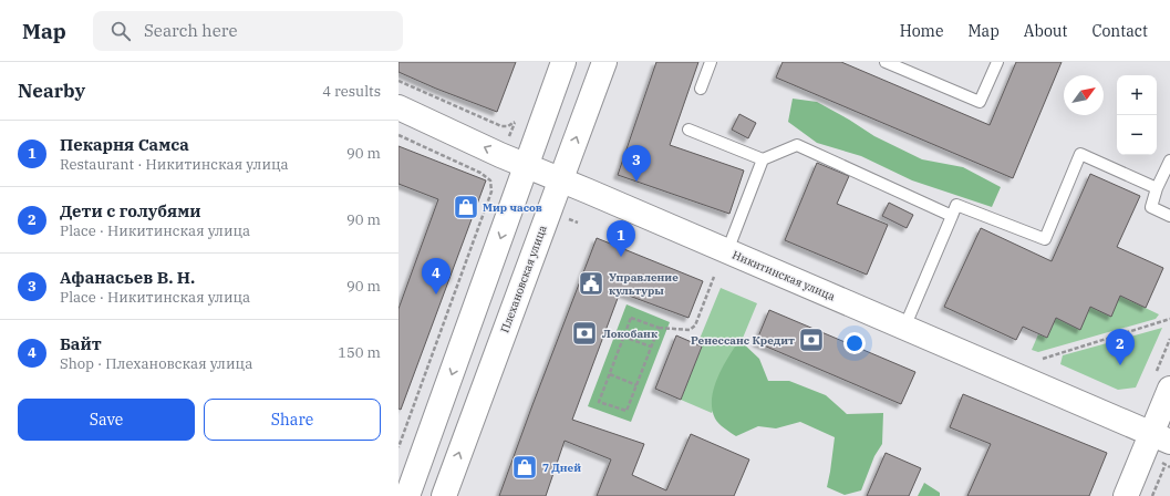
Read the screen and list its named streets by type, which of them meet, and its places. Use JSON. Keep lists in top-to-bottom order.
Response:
{
  "streets": {
    "street": ["Никитинская улица", "Плехановская улица"]
  },
  "crossings": [
    ["Никитинская улица", "Плехановская улица"]
  ],
  "places": {
    "shop": ["Мир часов", "7 Дней"],
    "public building": ["Управление культуры"],
    "bank": ["Локобанк", "Ренессанс Кредит"]
  },
  "north": "top right",
  "page": {
    "header": "Map",
    "search": "Search here",
    "nav": [
      "Home",
      "Map",
      "About",
      "Contact"
    ],
    "heading": ["Nearby", "4 results"],
    "map_buttons": ["+", "−"],
    "list": [
      {
        "mark": "1",
        "name": "Пекарня Самса",
        "note": "Restaurant · Никитинская улица",
        "value": "90 m"
      },
      {
        "mark": "2",
        "name": "Дети с голубями",
        "note": "Place · Никитинская улица",
        "value": "90 m"
      },
      {
        "mark": "3",
        "name": "Афанасьев В. Н.",
        "note": "Place · Никитинская улица",
        "value": "90 m"
      },
      {
        "mark": "4",
        "name": "Байт",
        "note": "Shop · Плехановская улица",
        "value": "150 m"
      }
    ],
    "pins": [
      "3",
      "1",
      "4",
      "2"
    ],
    "buttons": ["Save", "Share"]
  }
}
